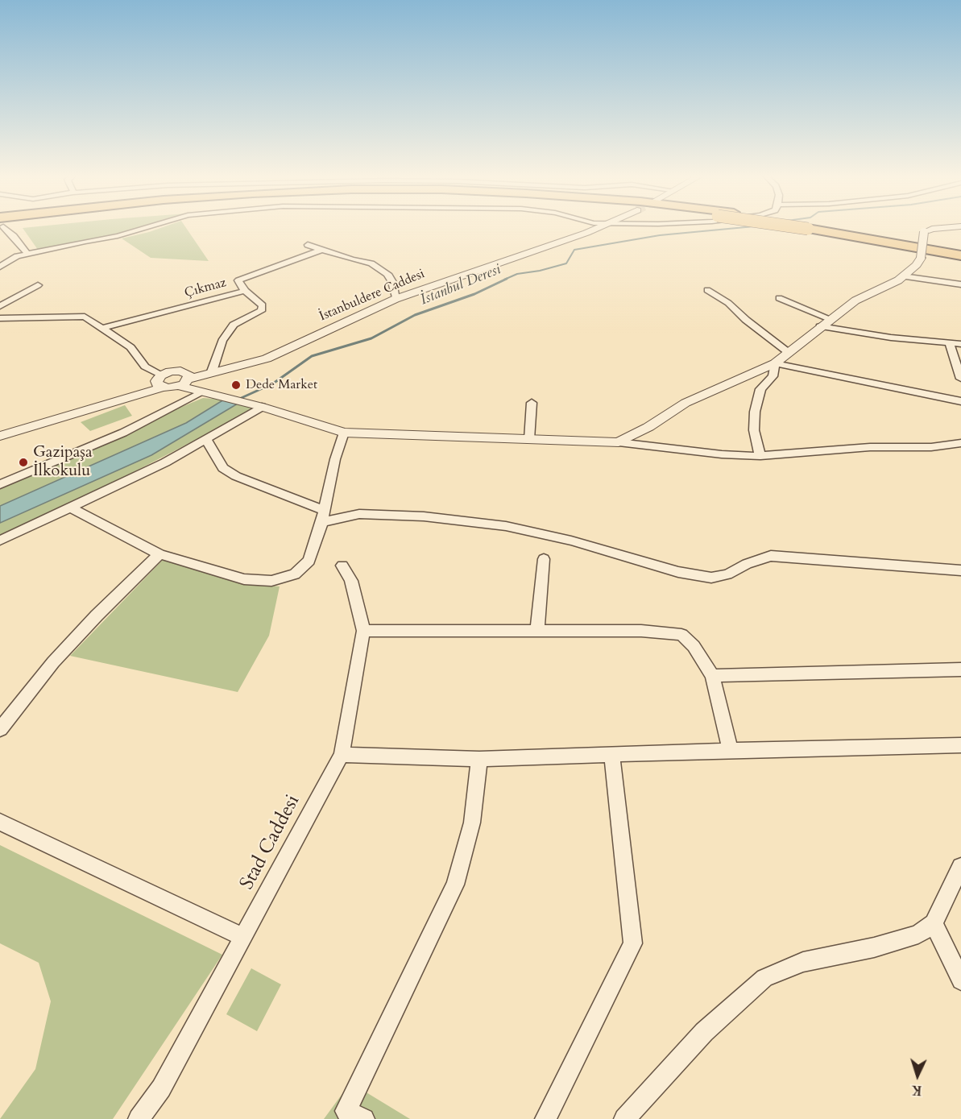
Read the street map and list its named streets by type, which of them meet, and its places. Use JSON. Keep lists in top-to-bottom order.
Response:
{
  "streets": {
    "street": ["Çıkmaz", "İstanbuldere Caddesi", "Stad Caddesi"]
  },
  "water": ["İstanbul Deresi"],
  "places": ["Dede Market", "Gazipaşa İlkokulu"],
  "north": "bottom"
}
